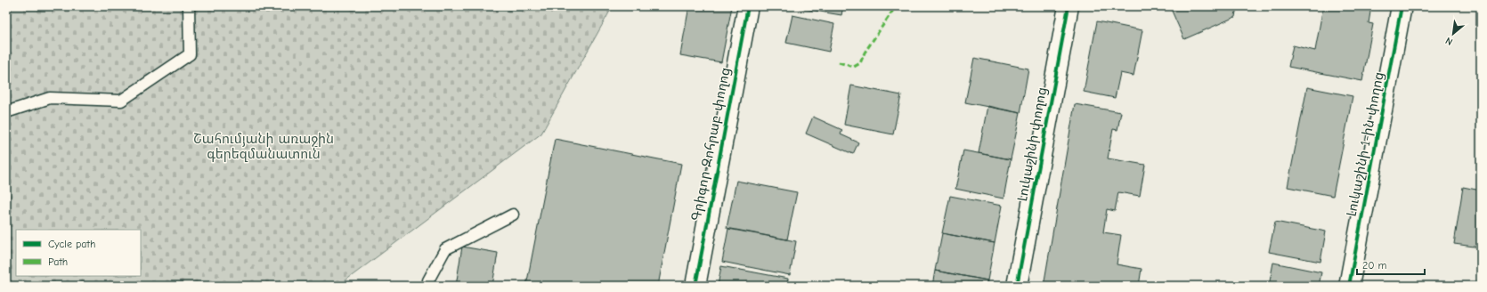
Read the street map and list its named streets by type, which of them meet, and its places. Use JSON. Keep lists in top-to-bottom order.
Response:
{
  "streets": {
    "street": ["Գրիգոր Զոհրաբ փողոց", "Լուկաշինի փողոց", "Լուկաշինի 1-ին փողոց"]
  },
  "parks": ["Շահումյանի առաջին գերեզմանատուն"],
  "legend": ["Cycle path", "Path"],
  "scale_bar": "20 m",
  "north": "bottom left"
}
